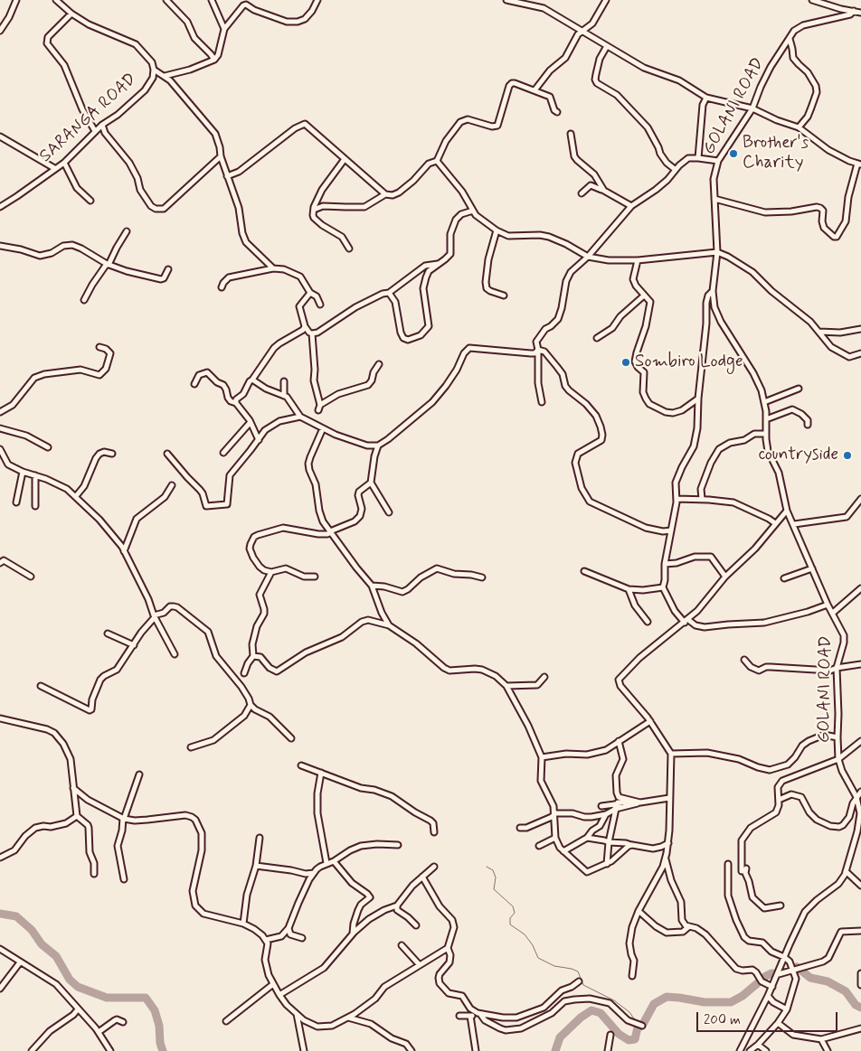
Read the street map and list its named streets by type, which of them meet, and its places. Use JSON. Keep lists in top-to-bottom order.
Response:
{
  "streets": {
    "street": ["GOLANI ROAD", "SARANGA ROAD"]
  },
  "places": ["Brother's Charity", "Sombiro Lodge", "countryside"],
  "scale_bar": "200 m"
}
